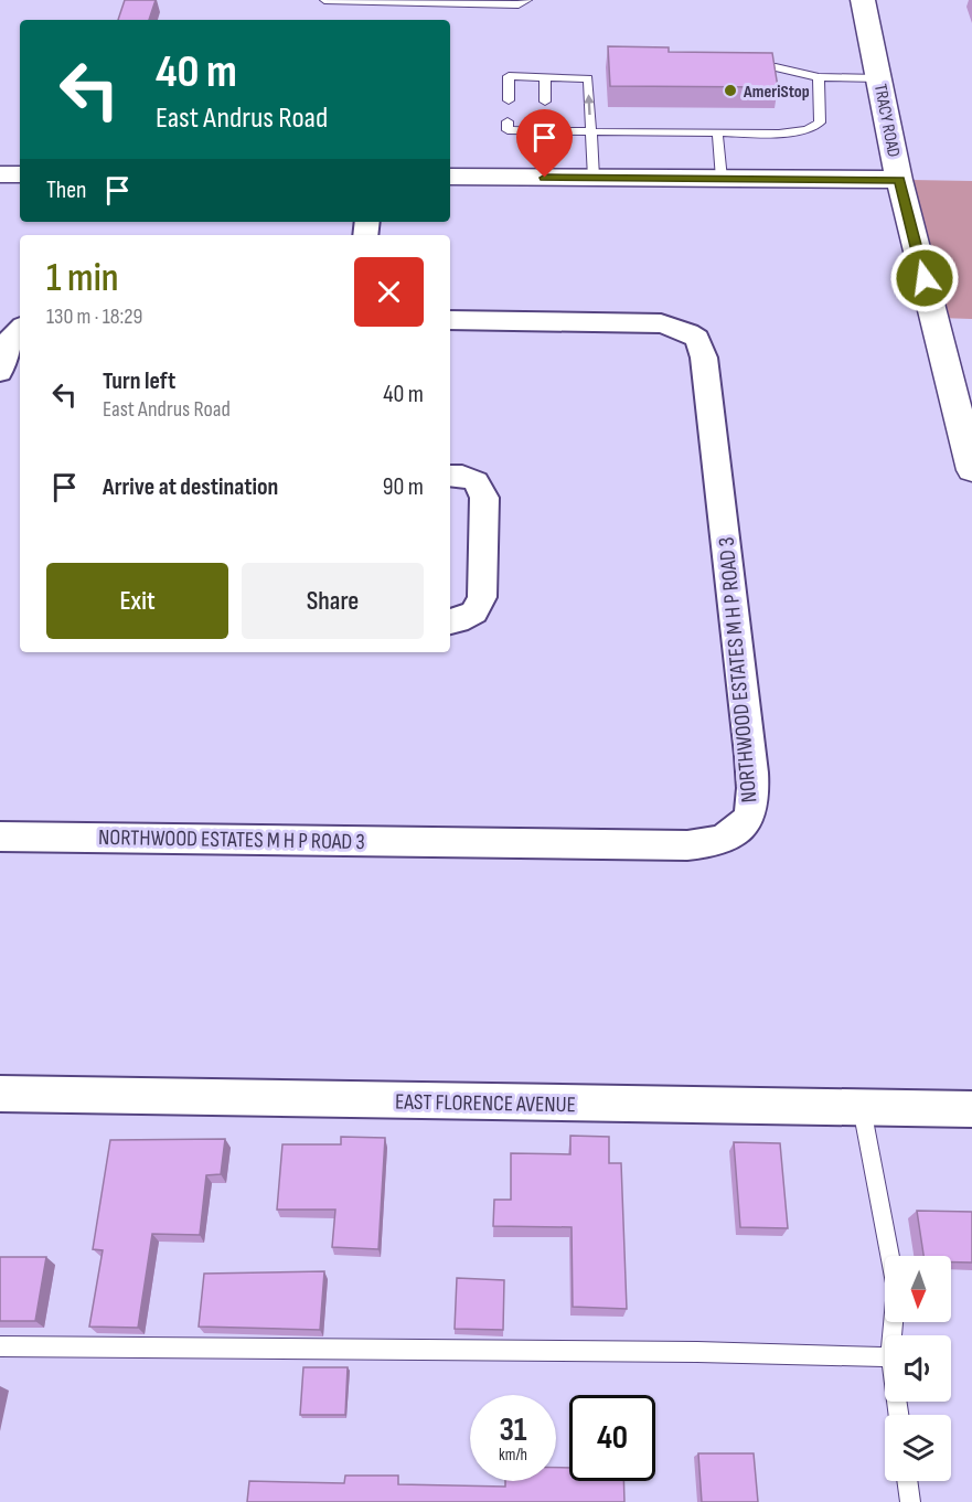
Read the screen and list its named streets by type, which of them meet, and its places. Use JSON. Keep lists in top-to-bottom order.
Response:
{
  "streets": {
    "street": ["TRACY ROAD", "NORTHWOOD ESTATES M H P ROAD 3", "EAST FLORENCE AVENUE"]
  },
  "places": ["AmeriStop"],
  "north": "bottom",
  "page": {
    "turn": ["40 m", "East Andrus Road"],
    "then": "Then",
    "heading": ["1 min", "130 m · 18:29"],
    "list": [
      {
        "name": "Turn left",
        "note": "East Andrus Road",
        "value": "40 m"
      },
      {
        "name": "Arrive at destination",
        "value": "90 m"
      }
    ],
    "buttons": ["Exit", "Share"],
    "speed": "31 km/h",
    "limit": "40"
  }
}
